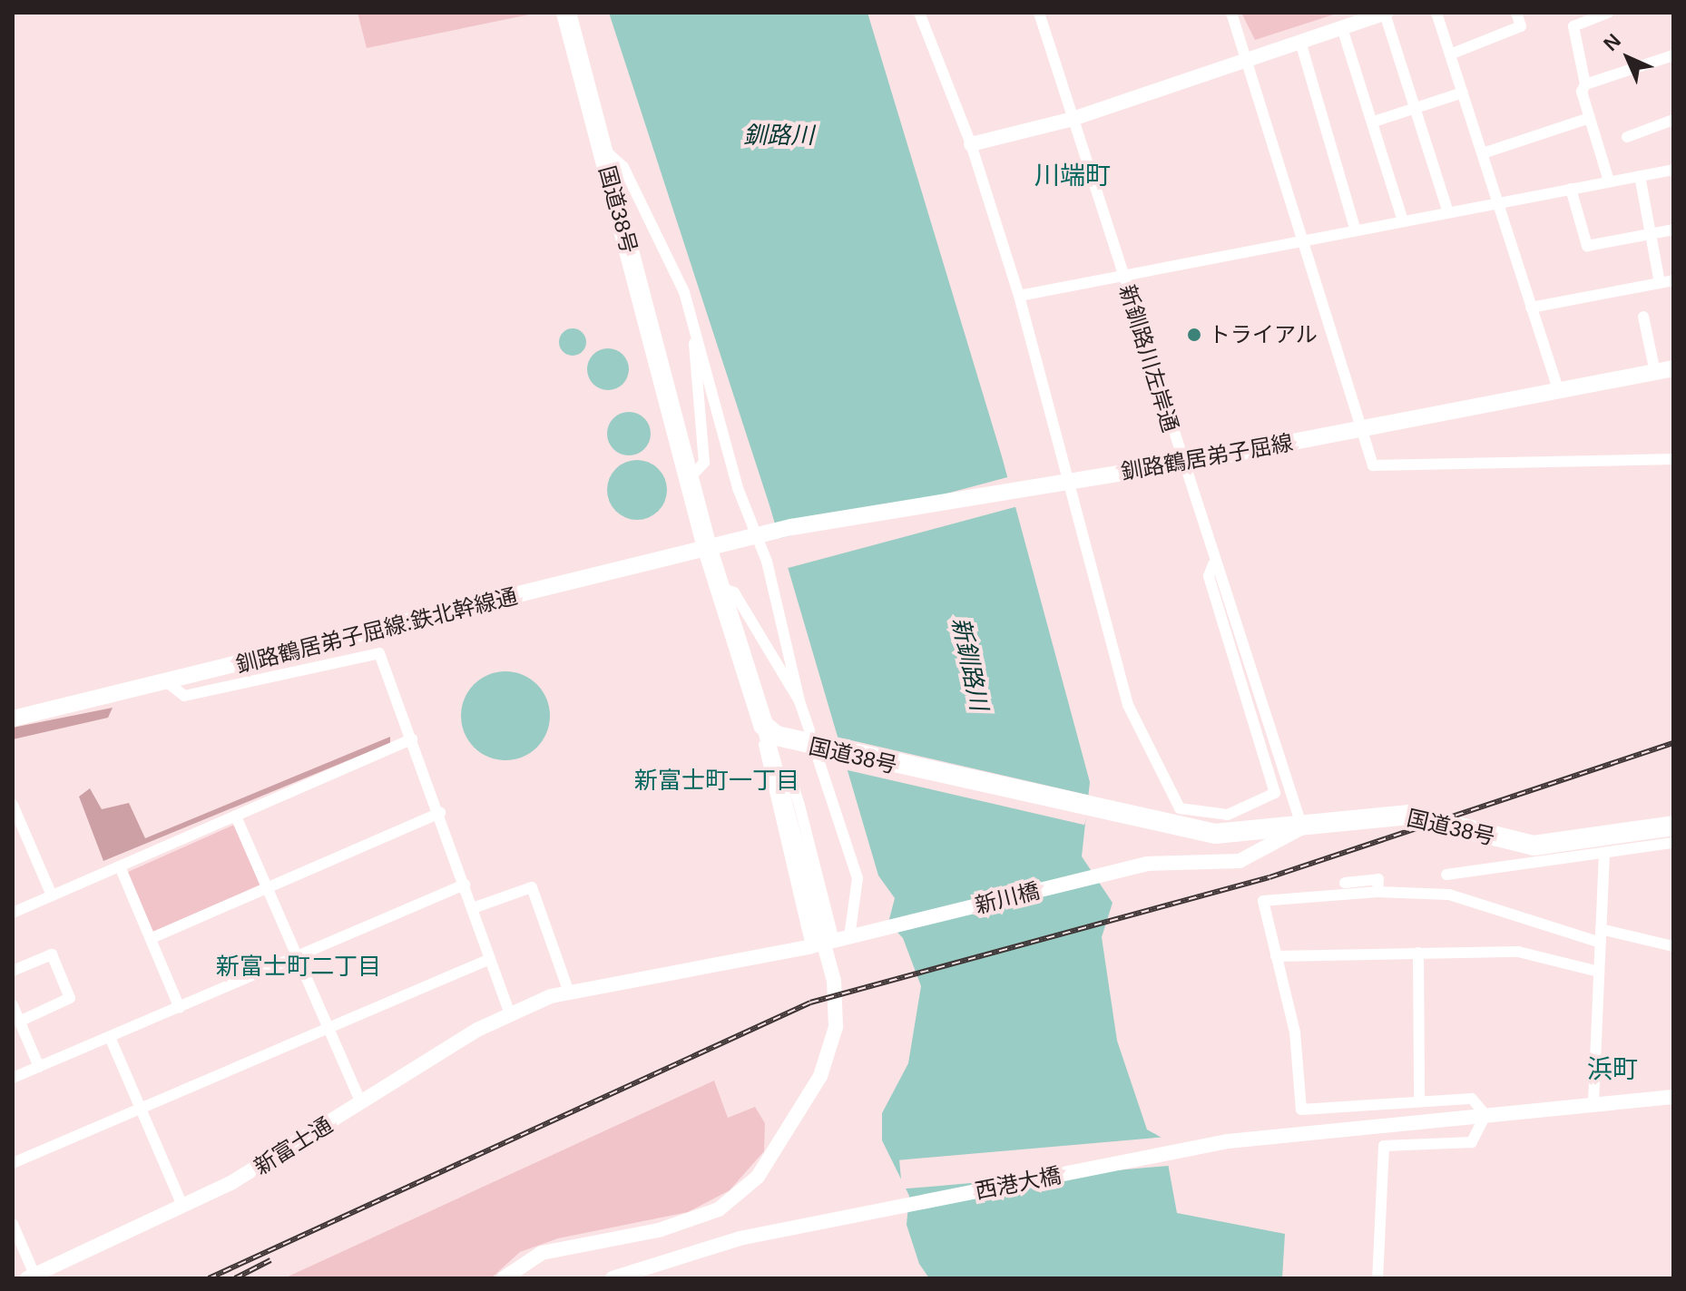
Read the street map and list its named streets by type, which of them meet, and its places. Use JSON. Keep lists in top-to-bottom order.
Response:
{
  "streets": {
    "highway": ["国道38号"],
    "main road": ["釧路鶴居弟子屈線", "釧路鶴居弟子屈線:鉄北幹線通"],
    "street": [
      "新釧路川左岸通",
      "新川橋",
      "新富士通",
      "西港大橋"
    ]
  },
  "crossings": [
    ["国道38号", "新釧路川左岸通"],
    ["国道38号", "釧路鶴居弟子屈線:鉄北幹線通"],
    ["国道38号", "新川橋"],
    ["新釧路川左岸通", "釧路鶴居弟子屈線"],
    ["新釧路川左岸通", "新川橋"],
    ["釧路鶴居弟子屈線", "釧路鶴居弟子屈線:鉄北幹線通"],
    ["新川橋", "新富士通"]
  ],
  "districts": [
    "川端町",
    "新富士町一丁目",
    "新富士町二丁目",
    "浜町"
  ],
  "water": ["釧路川", "新釧路川"],
  "places": ["トライアル"],
  "north": "top left"
}
